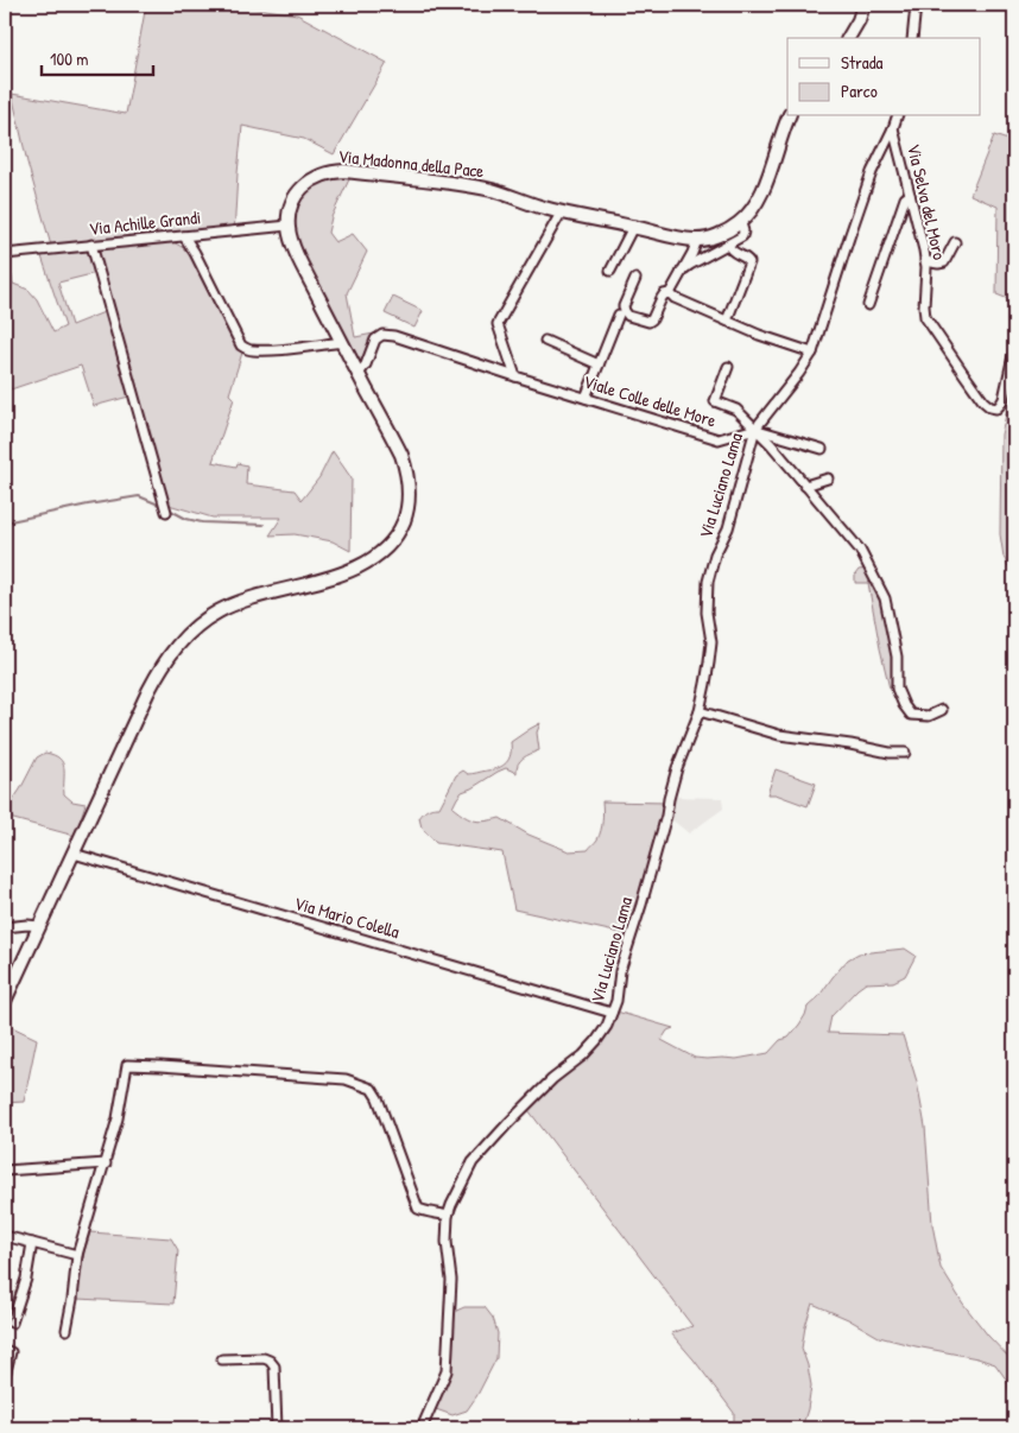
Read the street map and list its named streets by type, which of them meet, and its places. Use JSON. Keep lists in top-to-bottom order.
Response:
{
  "streets": {
    "main road": ["Via Madonna della Pace"],
    "street": [
      "Via Selva del Moro",
      "Via Achille Grandi",
      "Viale Colle delle More",
      "Via Luciano Lama",
      "Via Mario Colella"
    ]
  },
  "crossings": [
    ["Via Madonna della Pace", "Via Achille Grandi"],
    ["Viale Colle delle More", "Via Luciano Lama"],
    ["Via Luciano Lama", "Via Mario Colella"]
  ],
  "legend": ["Strada", "Parco"],
  "scale_bar": "100 m"
}
